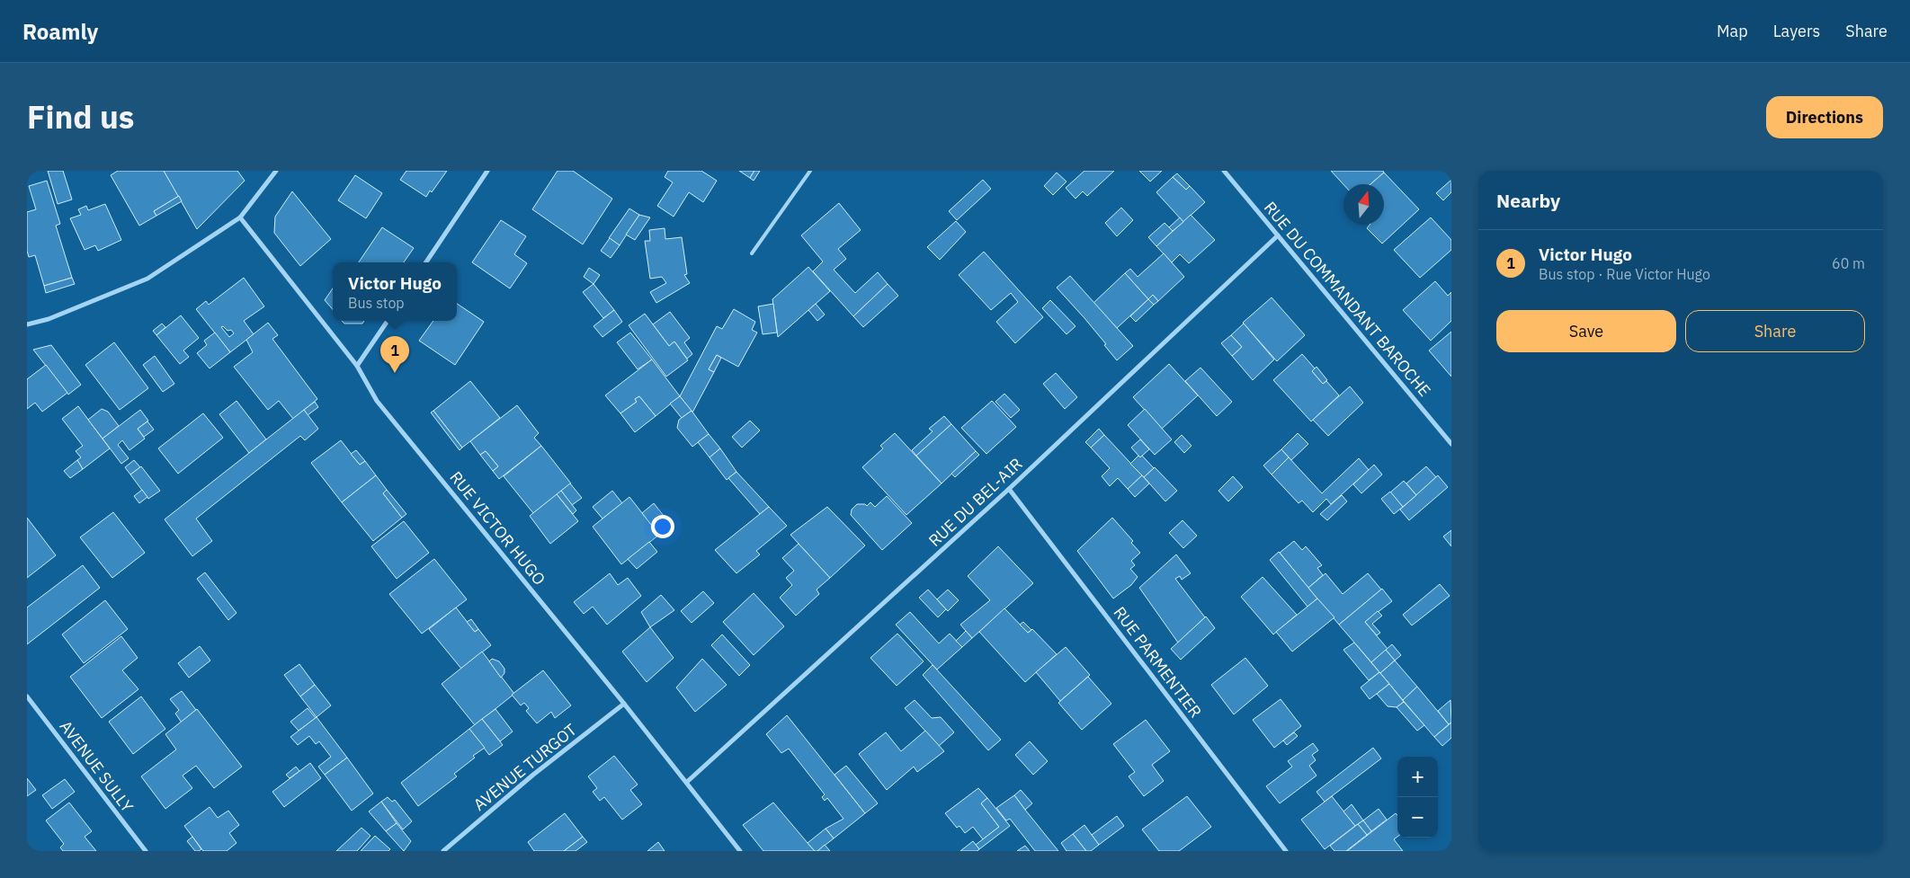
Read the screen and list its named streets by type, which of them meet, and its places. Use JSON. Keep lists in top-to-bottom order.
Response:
{
  "streets": {
    "street": [
      "RUE DU COMMANDANT BAROCHE",
      "RUE DU BEL-AIR",
      "RUE VICTOR HUGO",
      "RUE PARMENTIER",
      "AVENUE SULLY",
      "AVENUE TURGOT"
    ]
  },
  "crossings": [
    ["RUE DU COMMANDANT BAROCHE", "RUE DU BEL-AIR"],
    ["RUE DU BEL-AIR", "RUE VICTOR HUGO"],
    ["RUE DU BEL-AIR", "RUE PARMENTIER"],
    ["RUE VICTOR HUGO", "AVENUE TURGOT"]
  ],
  "north": "top",
  "page": {
    "header": "Roamly",
    "nav": ["Map", "Layers", "Share"],
    "title": "Find us",
    "buttons": [
      "Directions",
      ["Save", "Share"]
    ],
    "heading": "Nearby",
    "list": [
      {
        "mark": "1",
        "name": "Victor Hugo",
        "note": "Bus stop · Rue Victor Hugo",
        "value": "60 m"
      }
    ],
    "popup": ["Victor Hugo", "Bus stop"],
    "pins": "1",
    "map_buttons": ["+", "−"]
  }
}
